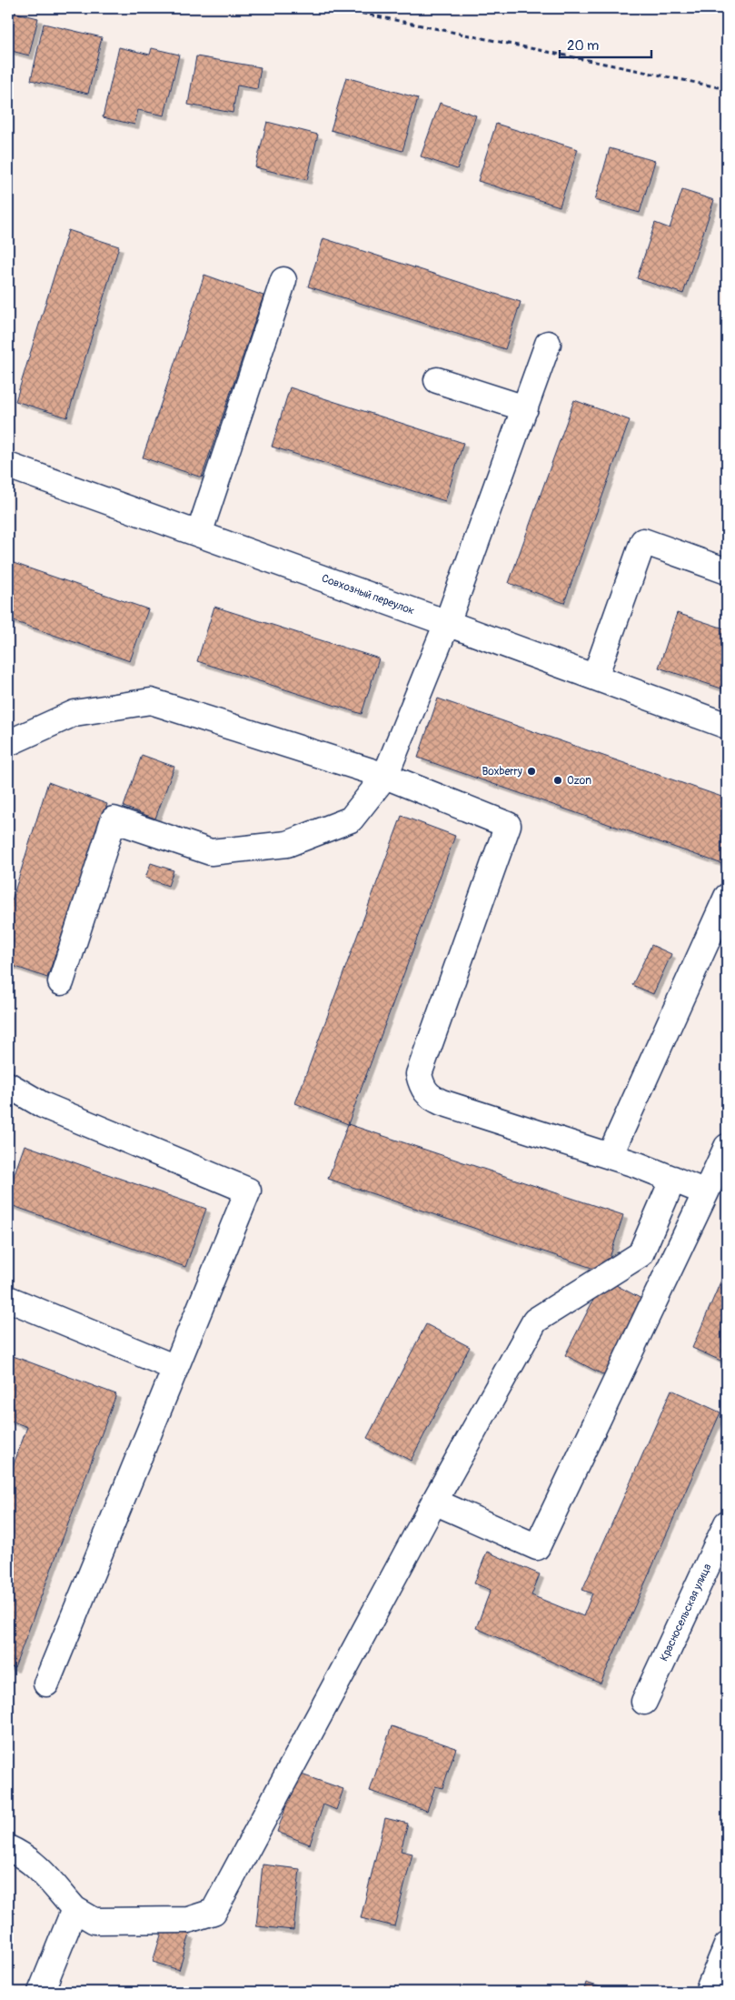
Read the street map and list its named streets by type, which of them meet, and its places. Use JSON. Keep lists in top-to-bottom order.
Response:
{
  "streets": {
    "street": ["Совхозный переулок", "Красносельская улица"]
  },
  "places": ["Boxberry", "Ozon"],
  "scale_bar": "20 m"
}
